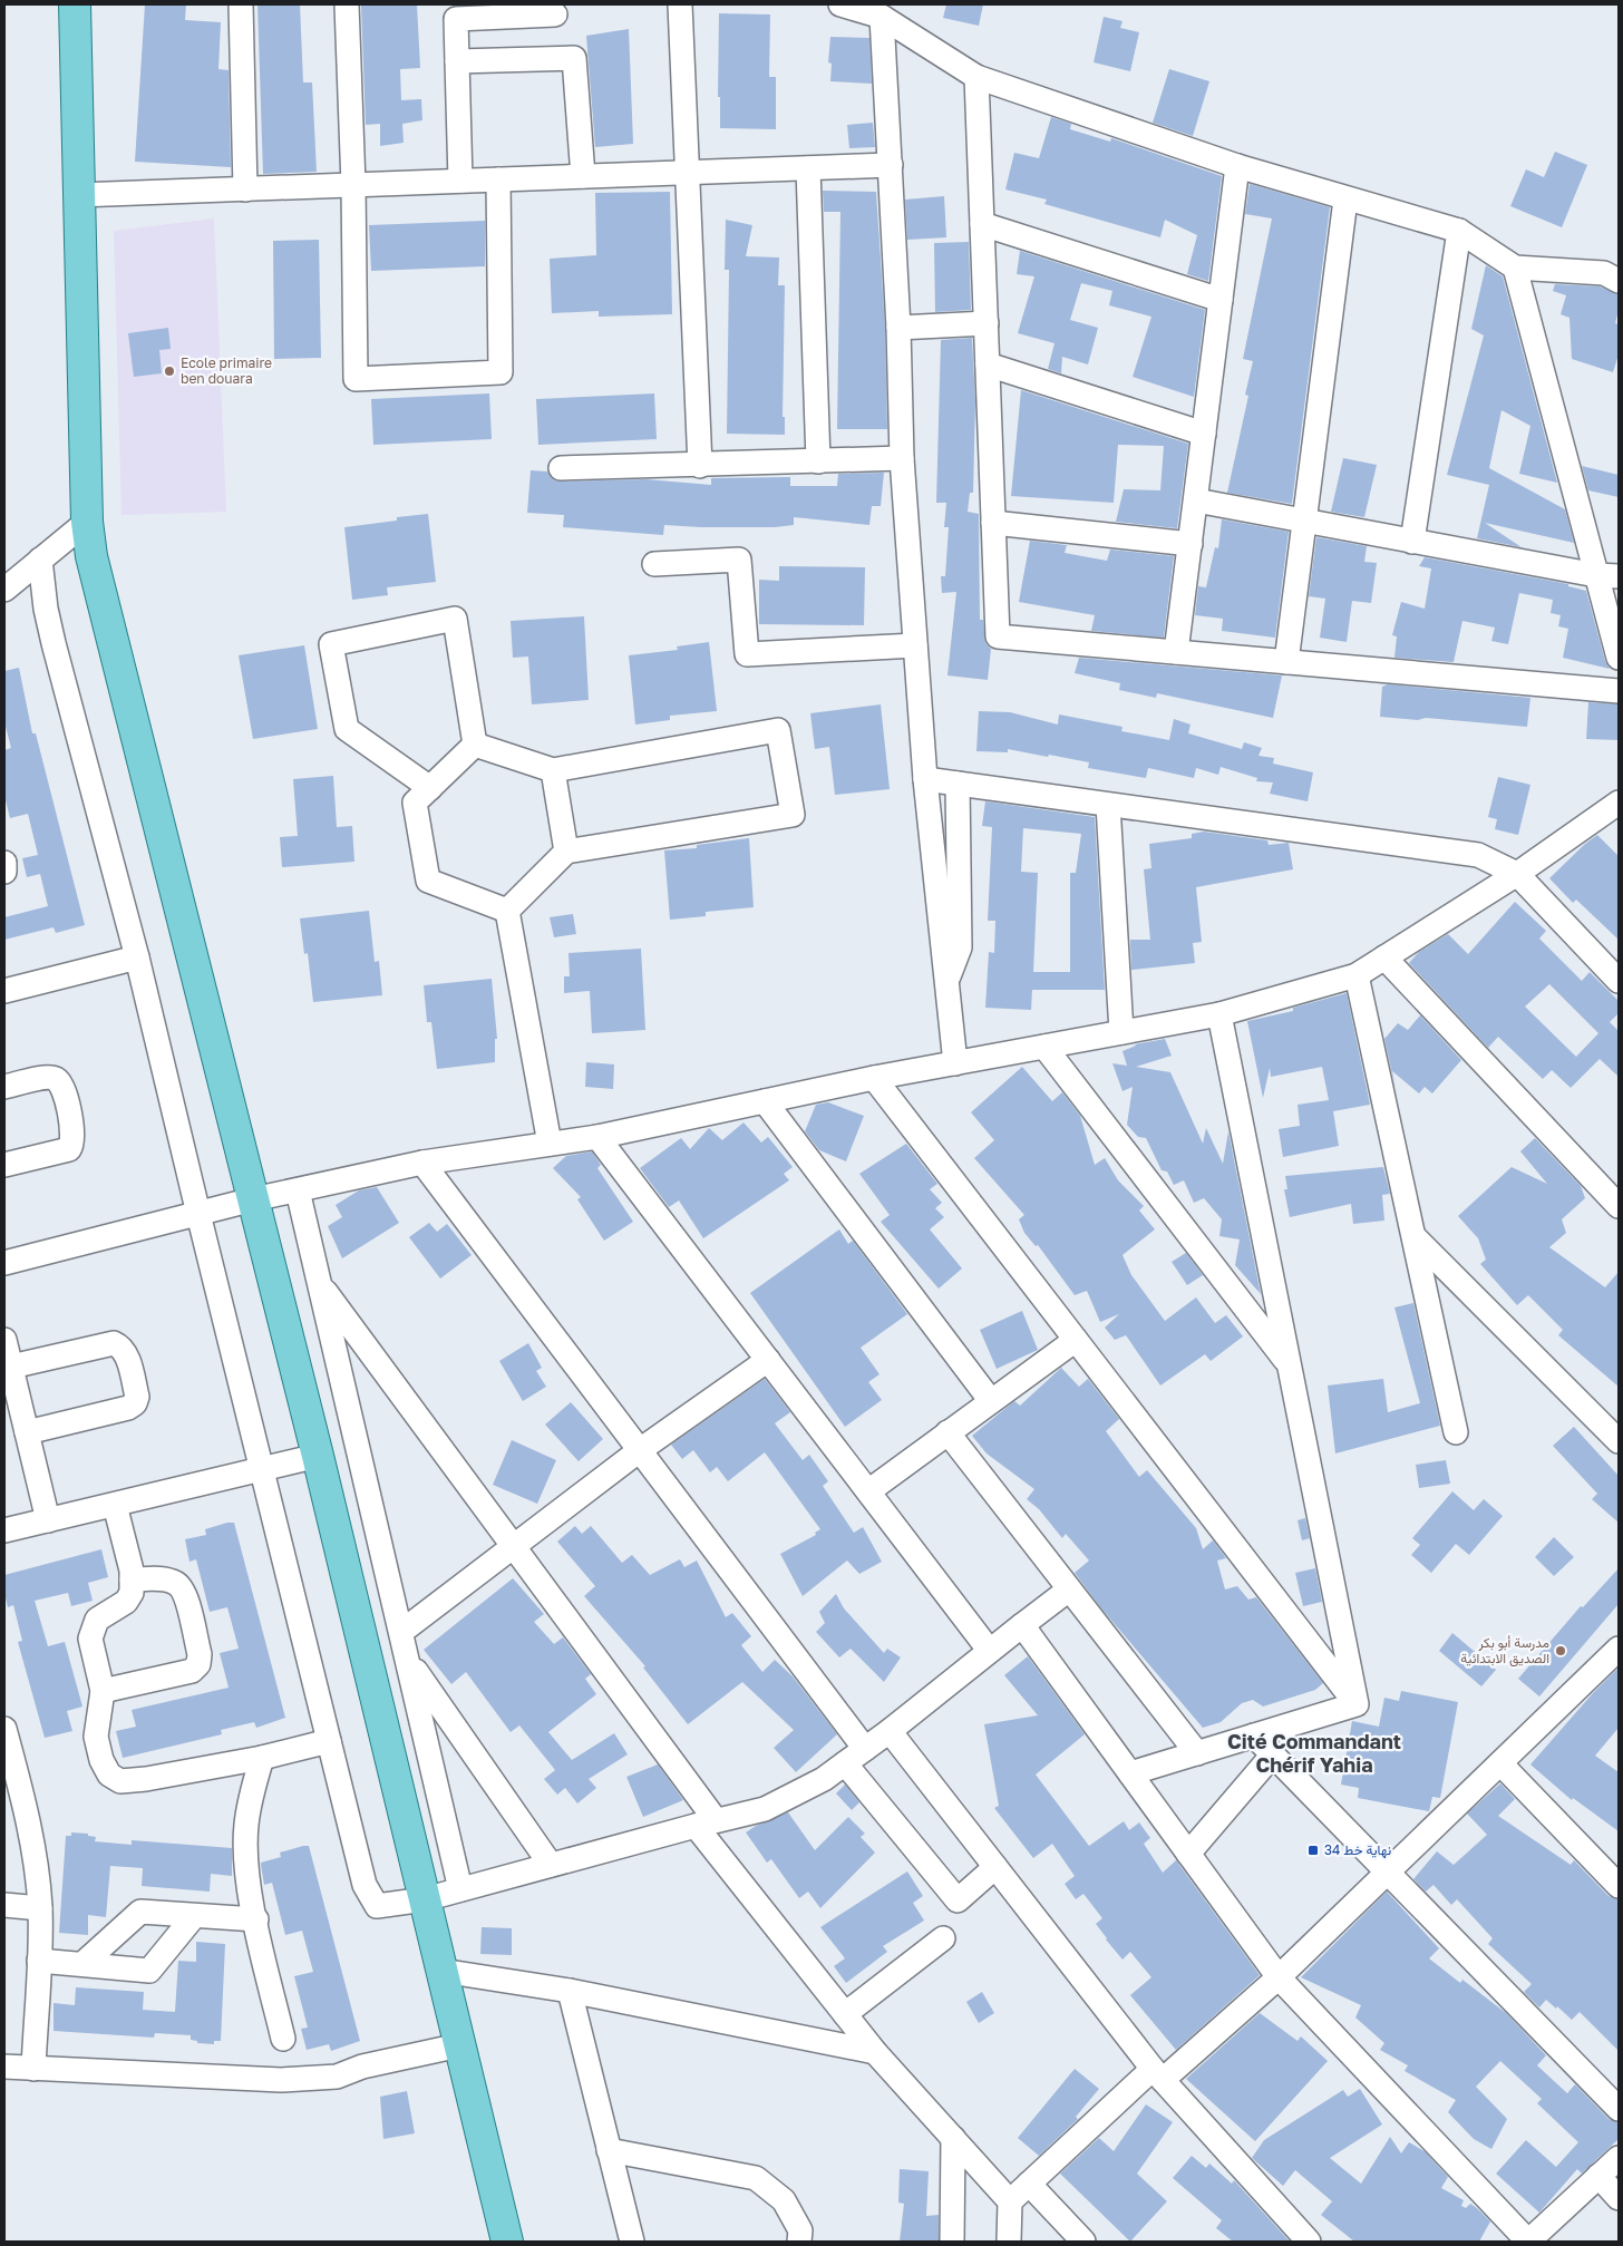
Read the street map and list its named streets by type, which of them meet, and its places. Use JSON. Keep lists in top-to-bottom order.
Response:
{
  "districts": ["Cité Commandant Chérif Yahia"],
  "places": {
    "other": ["Ecole primaire ben douara", "مدرسة أبو بكر الصديق الابتدائية"],
    "transit": ["نهاية خط 34"]
  }
}
